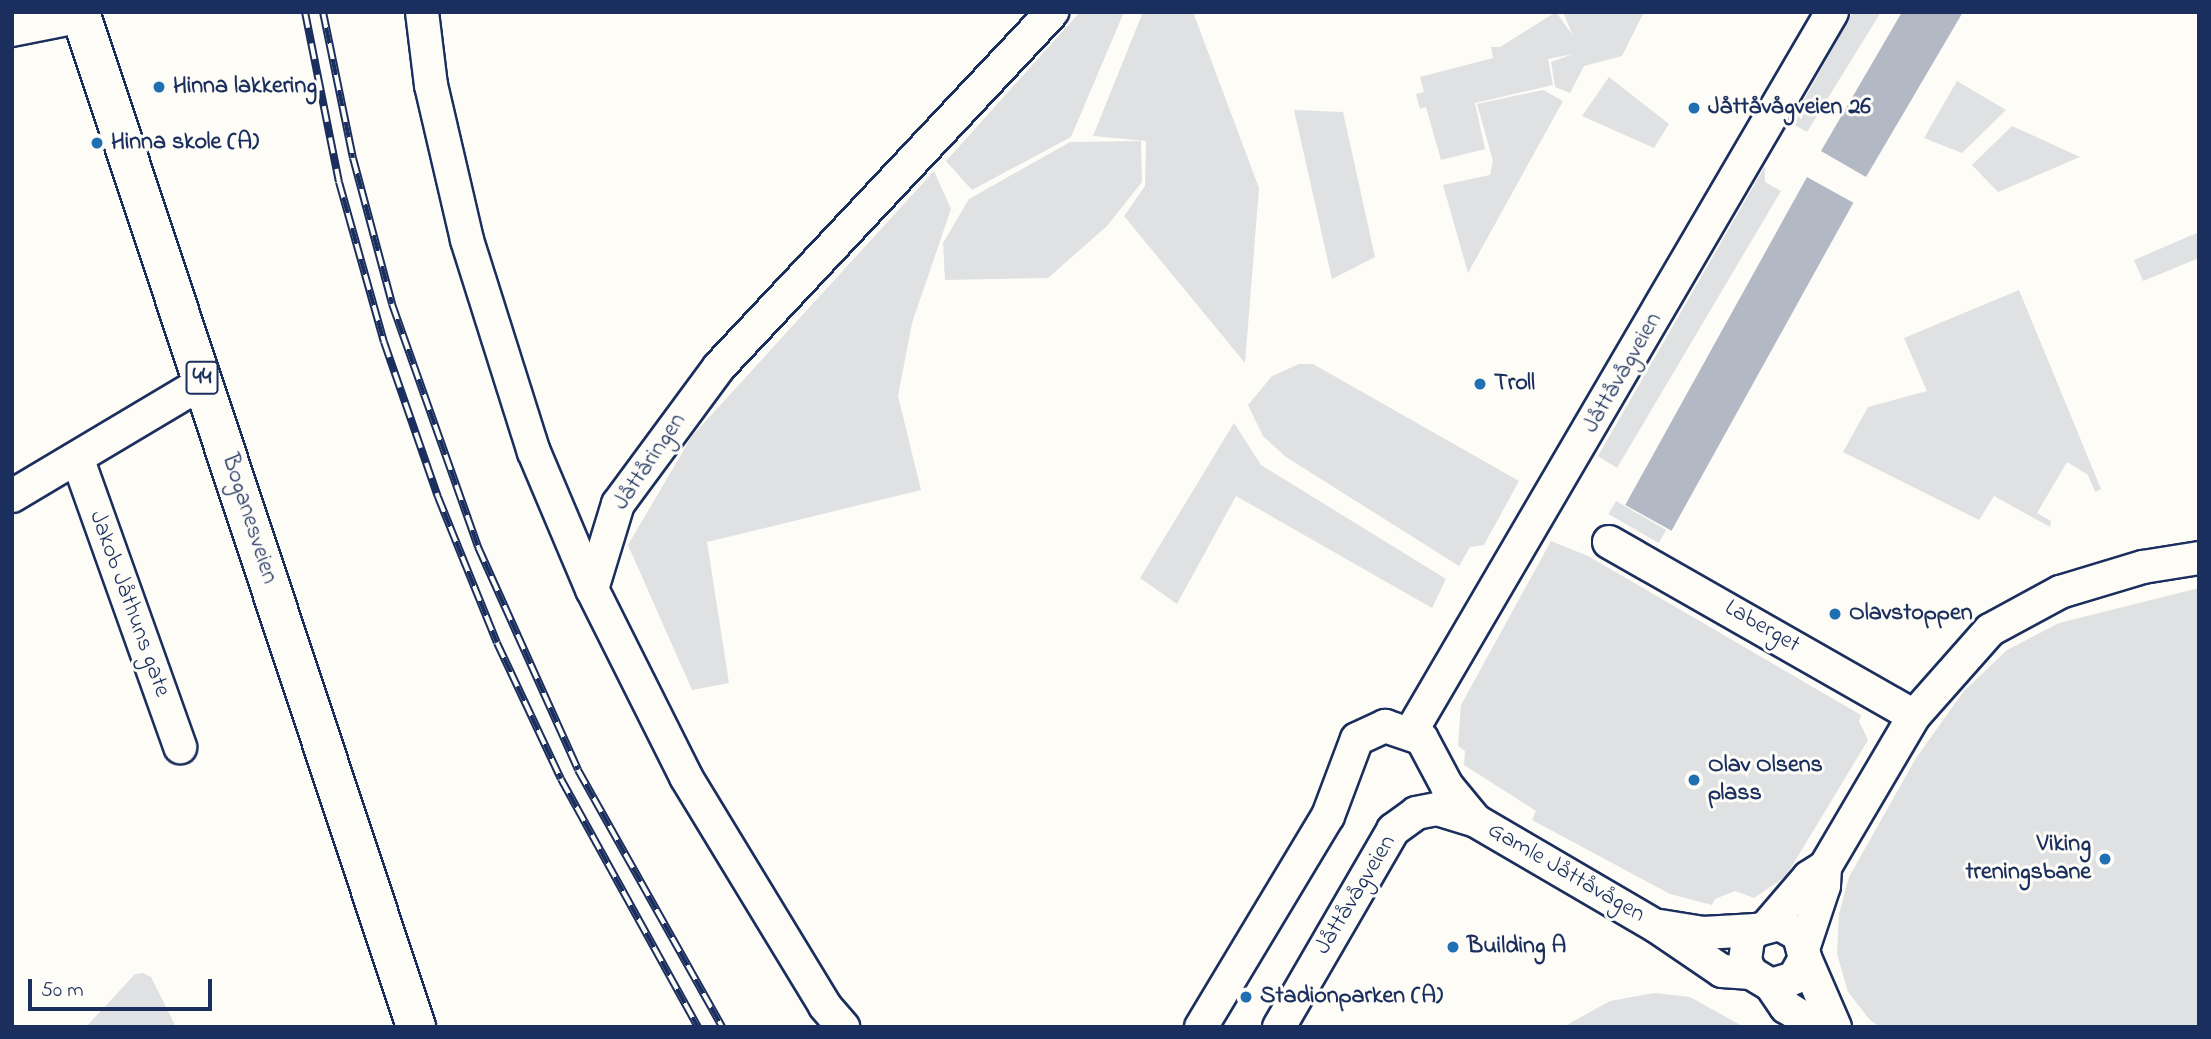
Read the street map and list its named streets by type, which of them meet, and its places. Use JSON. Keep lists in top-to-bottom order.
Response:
{
  "streets": {
    "main road": ["44", "Boganesveien"],
    "street": [
      "Jåttåvågveien",
      "Jåttåringen",
      "Jakob Jåthuns gate",
      "Laberget",
      "Gamle Jåttåvågen"
    ]
  },
  "crossings": [
    ["Jåttåvågveien", "Gamle Jåttåvågen"]
  ],
  "places": [
    "Hinna lakkering",
    "Jåttåvågveien 26",
    "Hinna skole (A)",
    "Troll",
    "Olavstoppen",
    "Olav Olsens plass",
    "Viking treningsbane",
    "Building A",
    "Stadionparken (A)"
  ],
  "scale_bar": "50 m"
}
